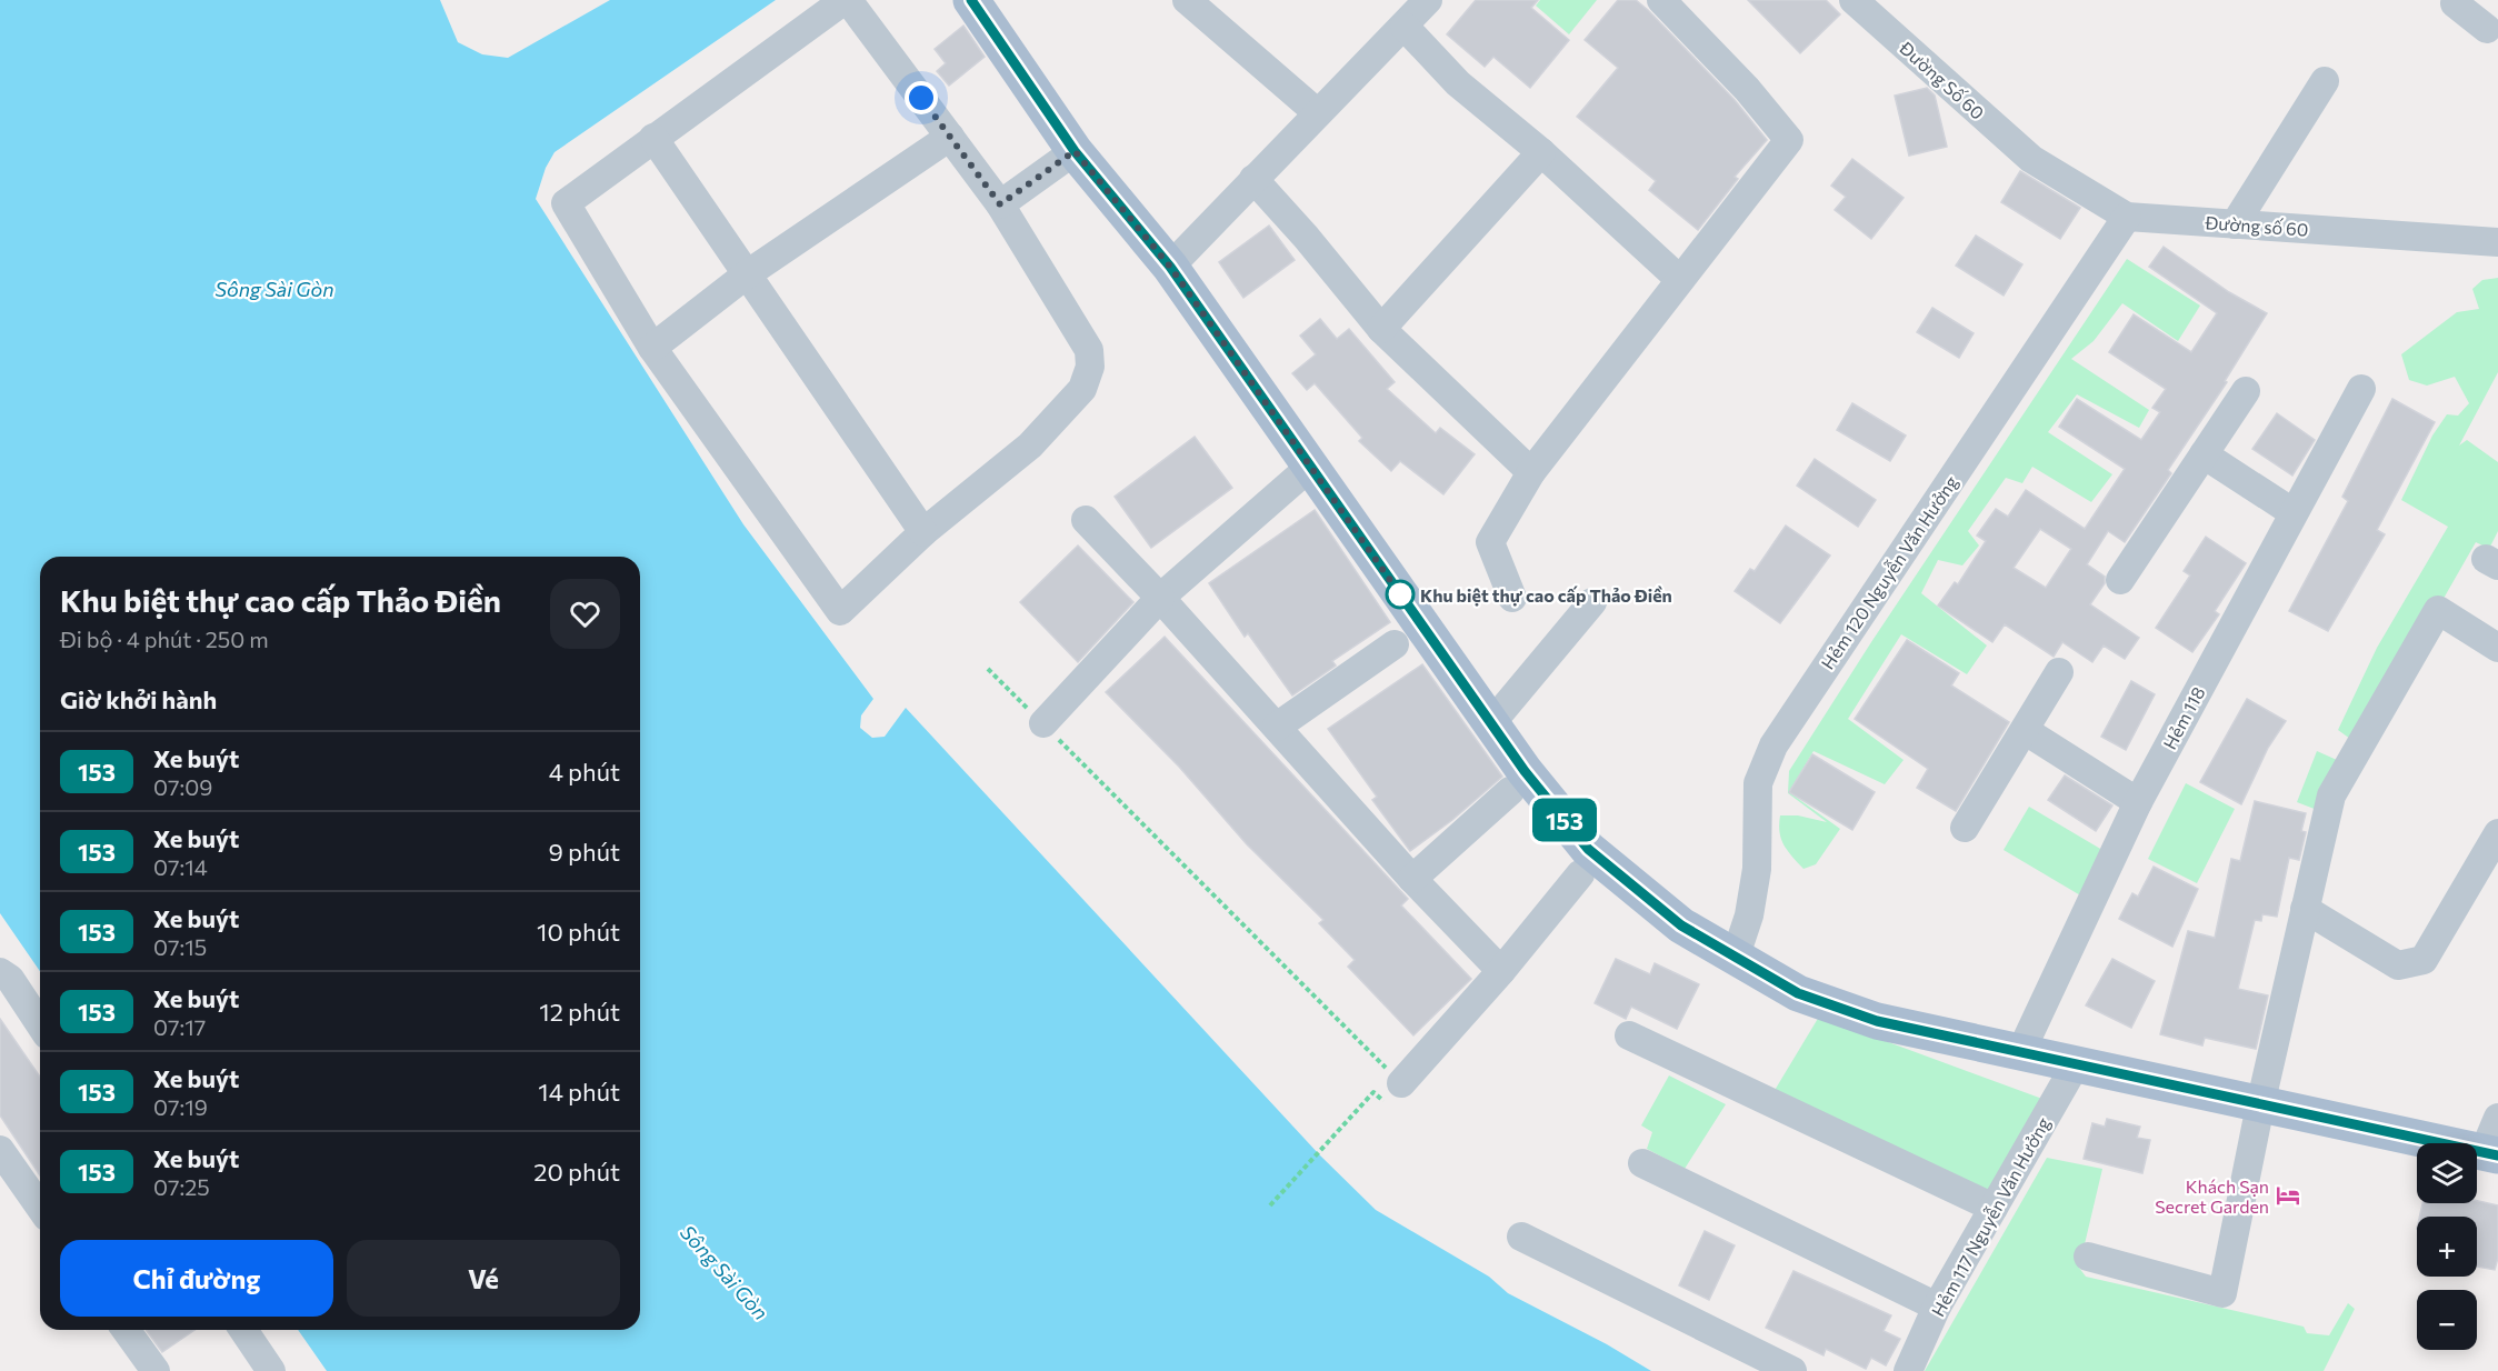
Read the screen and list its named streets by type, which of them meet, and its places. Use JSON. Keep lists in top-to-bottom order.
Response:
{
  "streets": {
    "street": [
      "Đường Số 60",
      "Đường số 60",
      "Hẻm 120 Nguyễn Văn Hưởng",
      "Hẻm 118",
      "Hẻm 117 Nguyễn Văn Hưởng"
    ]
  },
  "crossings": [
    ["Đường Số 60", "Đường số 60"],
    ["Đường số 60", "Hẻm 120 Nguyễn Văn Hưởng"]
  ],
  "water": ["Sông Sài Gòn"],
  "places": {
    "other": ["Khu biệt thự cao cấp Thảo Điền"],
    "hotel": ["Khách Sạn Secret Garden"]
  },
  "lines": ["bus line 153"],
  "page": {
    "on_map": "153",
    "heading": [
      ["Khu biệt thự cao cấp Thảo Điền", "Đi bộ · 4 phút · 250 m"],
      "Giờ khởi hành"
    ],
    "list": [
      {
        "mark": "153",
        "name": "Xe buýt",
        "note": "07:09",
        "value": "4 phút"
      },
      {
        "mark": "153",
        "name": "Xe buýt",
        "note": "07:14",
        "value": "9 phút"
      },
      {
        "mark": "153",
        "name": "Xe buýt",
        "note": "07:15",
        "value": "10 phút"
      },
      {
        "mark": "153",
        "name": "Xe buýt",
        "note": "07:17",
        "value": "12 phút"
      },
      {
        "mark": "153",
        "name": "Xe buýt",
        "note": "07:19",
        "value": "14 phút"
      },
      {
        "mark": "153",
        "name": "Xe buýt",
        "note": "07:25",
        "value": "20 phút"
      }
    ],
    "map_buttons": ["+", "−"],
    "buttons": ["Chỉ đường", "Vé"]
  }
}
